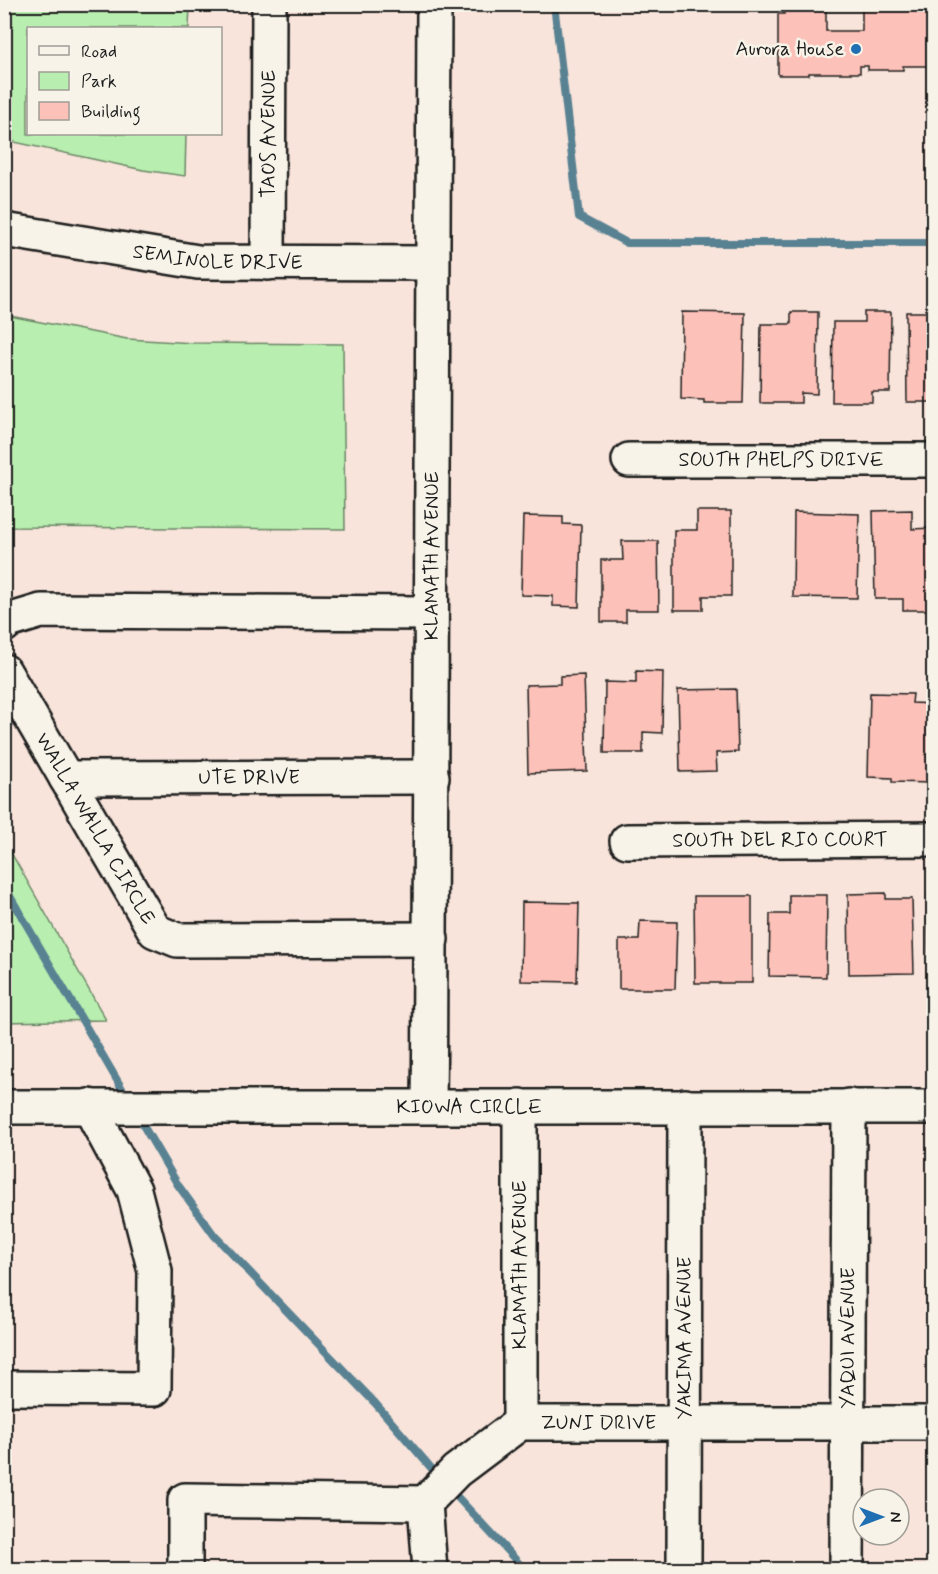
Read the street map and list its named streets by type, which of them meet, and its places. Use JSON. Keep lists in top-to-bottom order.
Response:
{
  "streets": {
    "street": [
      "TAOS AVENUE",
      "SEMINOLE DRIVE",
      "SOUTH PHELPS DRIVE",
      "KLAMATH AVENUE",
      "UTE DRIVE",
      "WALLA WALLA CIRCLE",
      "SOUTH DEL RIO COURT",
      "KIOWA CIRCLE",
      "YAKIMA AVENUE",
      "YAQUI AVENUE",
      "ZUNI DRIVE"
    ]
  },
  "crossings": [
    ["TAOS AVENUE", "SEMINOLE DRIVE"],
    ["SEMINOLE DRIVE", "KLAMATH AVENUE"],
    ["KLAMATH AVENUE", "UTE DRIVE"],
    ["KLAMATH AVENUE", "WALLA WALLA CIRCLE"],
    ["KLAMATH AVENUE", "KIOWA CIRCLE"],
    ["KLAMATH AVENUE", "ZUNI DRIVE"],
    ["UTE DRIVE", "WALLA WALLA CIRCLE"],
    ["KIOWA CIRCLE", "YAKIMA AVENUE"],
    ["KIOWA CIRCLE", "YAQUI AVENUE"],
    ["YAKIMA AVENUE", "ZUNI DRIVE"],
    ["YAQUI AVENUE", "ZUNI DRIVE"]
  ],
  "places": ["Aurora House"],
  "legend": ["Road", "Park", "Building"],
  "north": "right"
}
